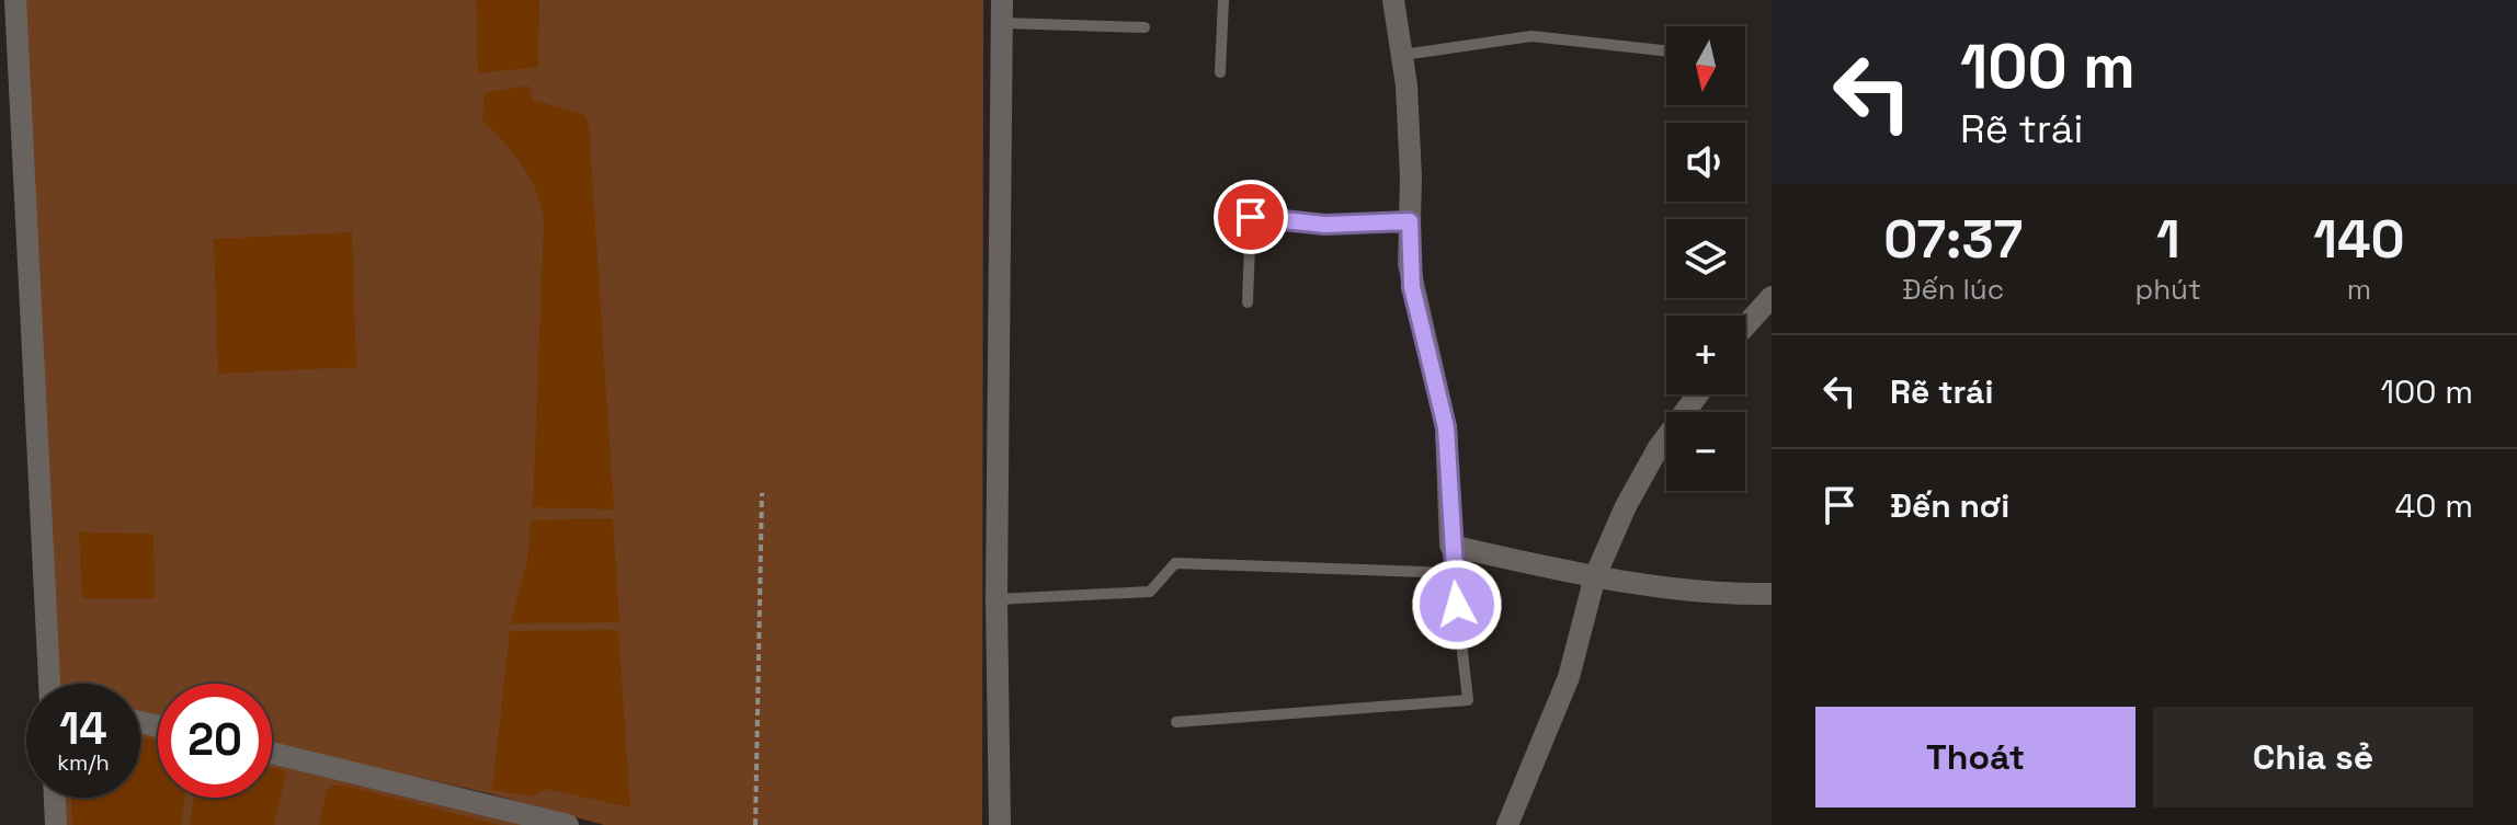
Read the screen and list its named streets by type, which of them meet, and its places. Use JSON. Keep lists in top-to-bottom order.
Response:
{
  "north": "bottom",
  "page": {
    "turn": ["100 m", "Rẽ trái"],
    "map_buttons": ["+", "−"],
    "eta": [
      "07:37",
      "Đến lúc",
      "1",
      "phút",
      "140",
      "m"
    ],
    "list": [
      {
        "name": "Rẽ trái",
        "value": "100 m"
      },
      {
        "name": "Đến nơi",
        "value": "40 m"
      }
    ],
    "speed": "14 km/h",
    "limit": "20",
    "buttons": ["Thoát", "Chia sẻ"]
  }
}
